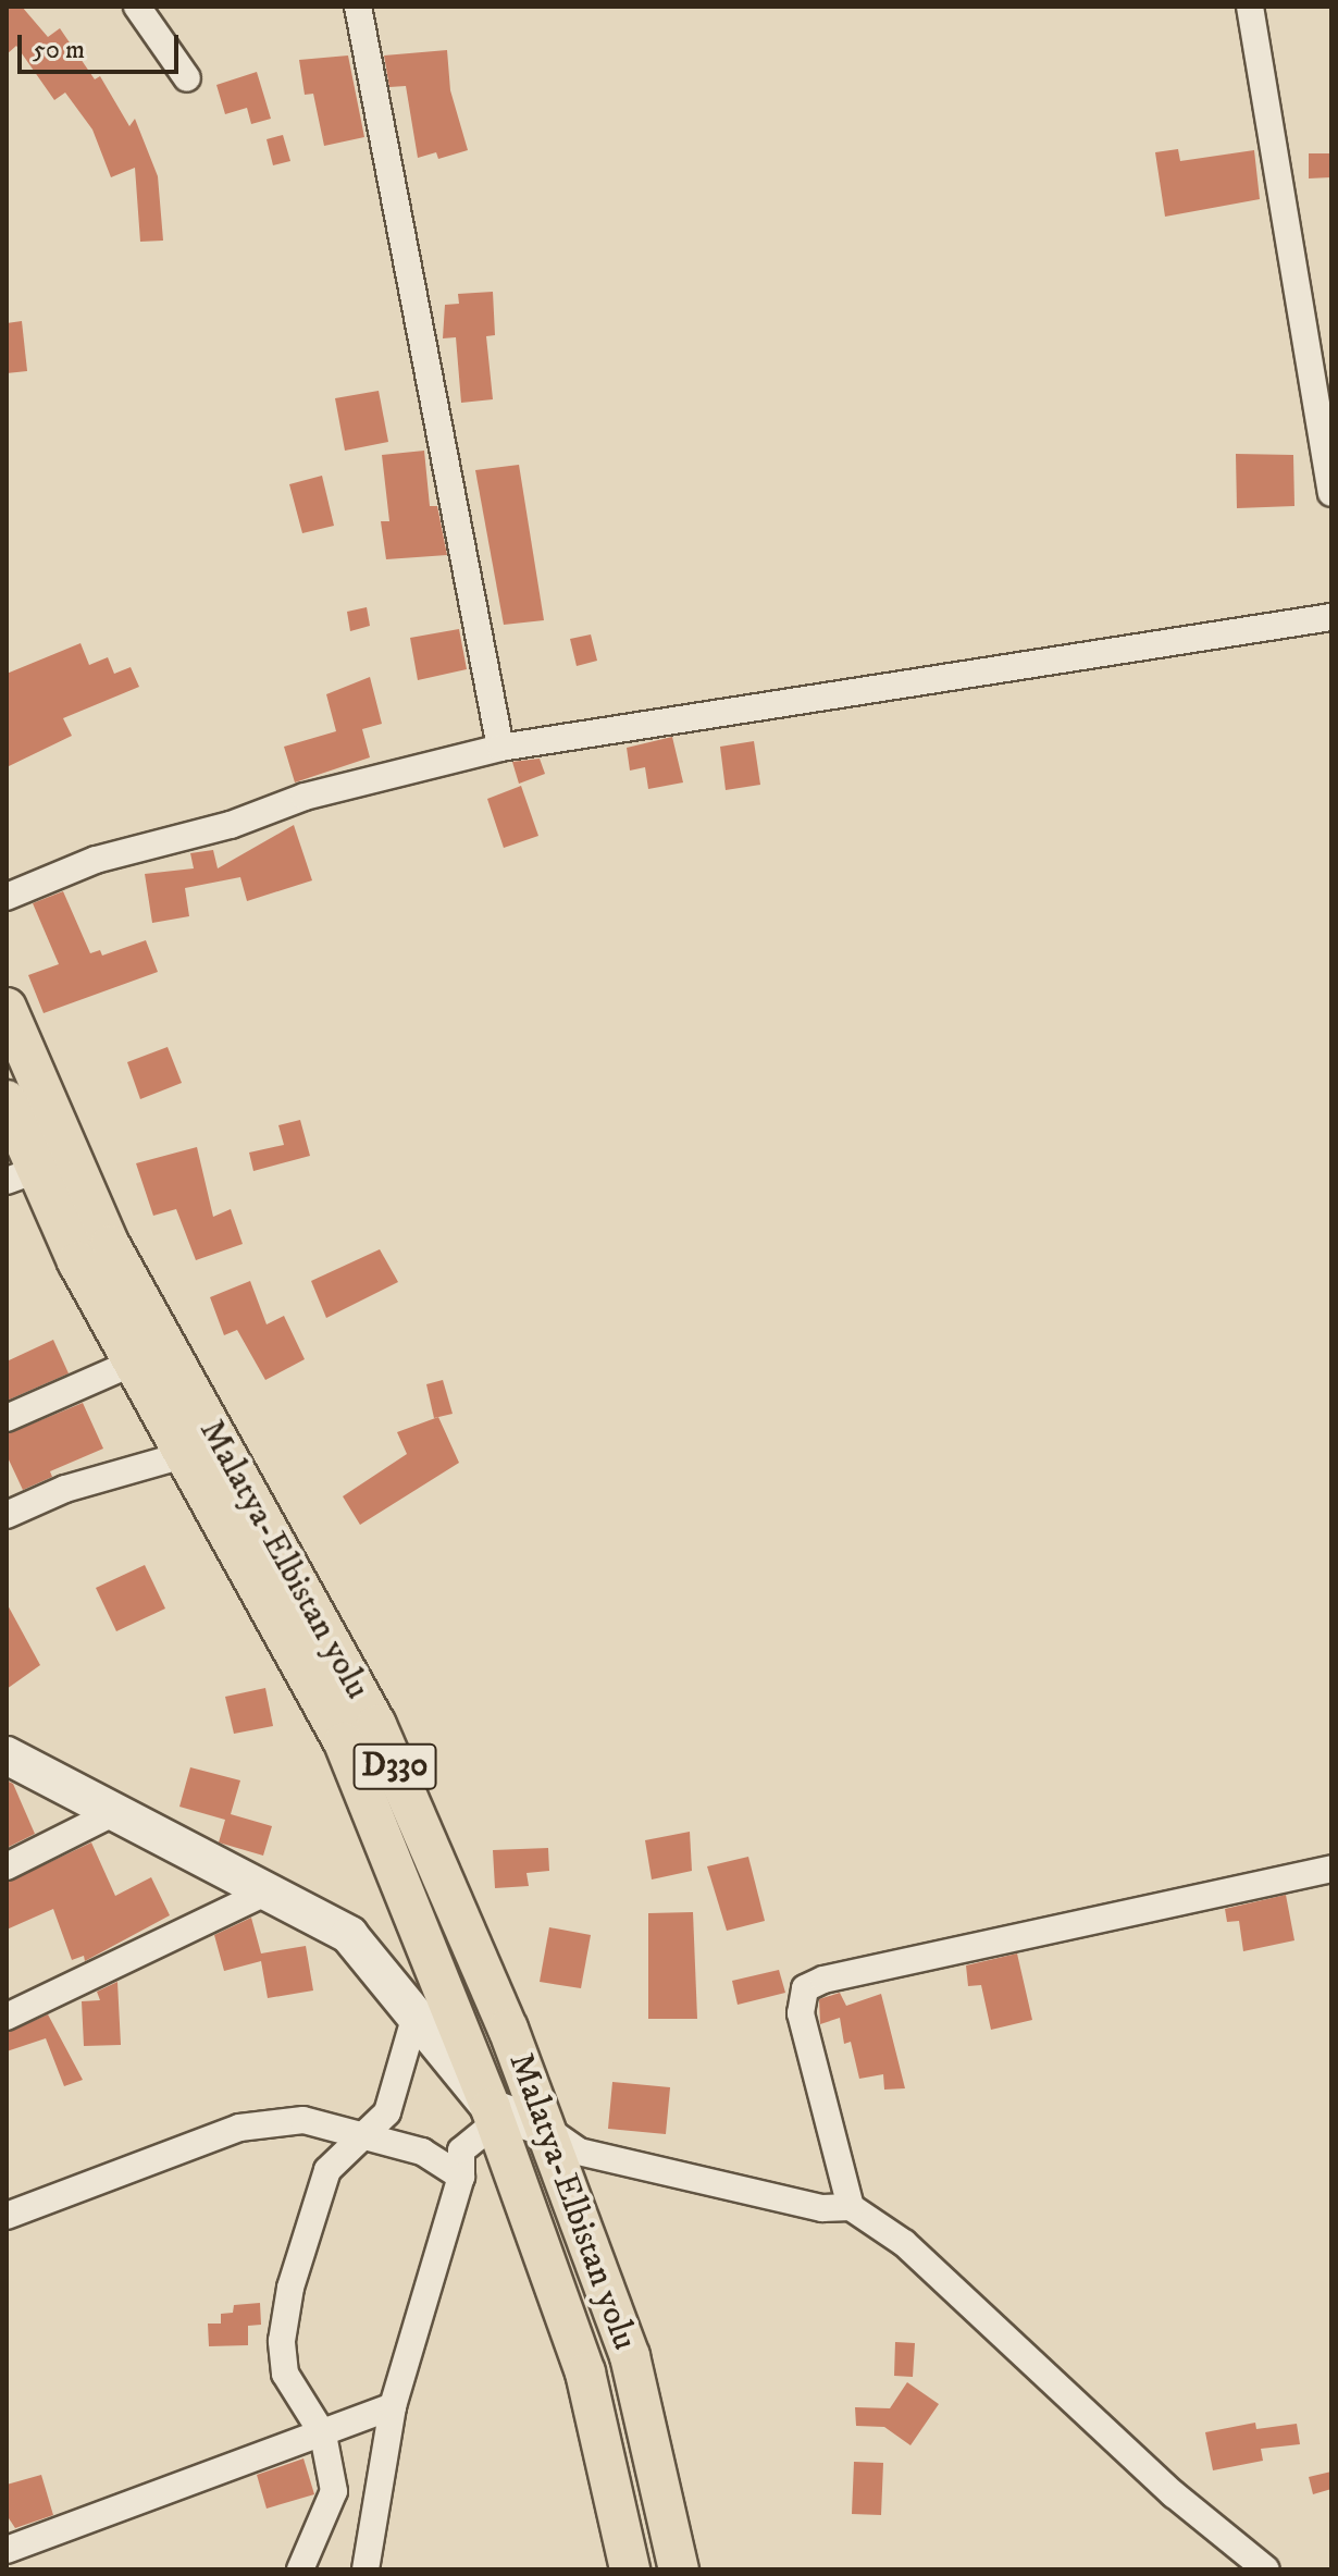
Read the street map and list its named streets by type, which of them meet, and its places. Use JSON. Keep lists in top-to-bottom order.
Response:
{
  "streets": {
    "main road": ["Malatya-Elbistan yolu", "D330"]
  },
  "scale_bar": "50 m"
}
